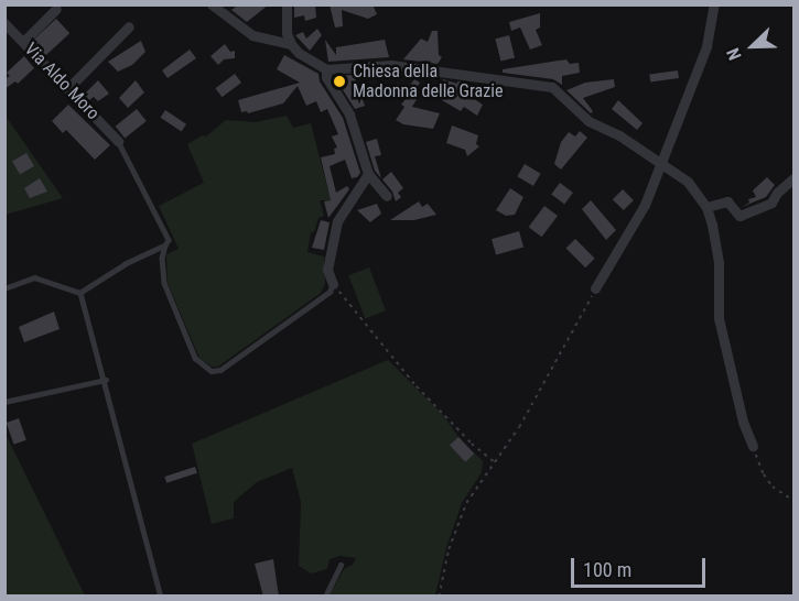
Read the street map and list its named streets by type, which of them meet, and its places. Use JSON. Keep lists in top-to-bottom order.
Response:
{
  "streets": {
    "street": ["Via Aldo Moro"]
  },
  "places": ["Chiesa della Madonna delle Grazie"],
  "scale_bar": "100 m",
  "north": "bottom left"
}
